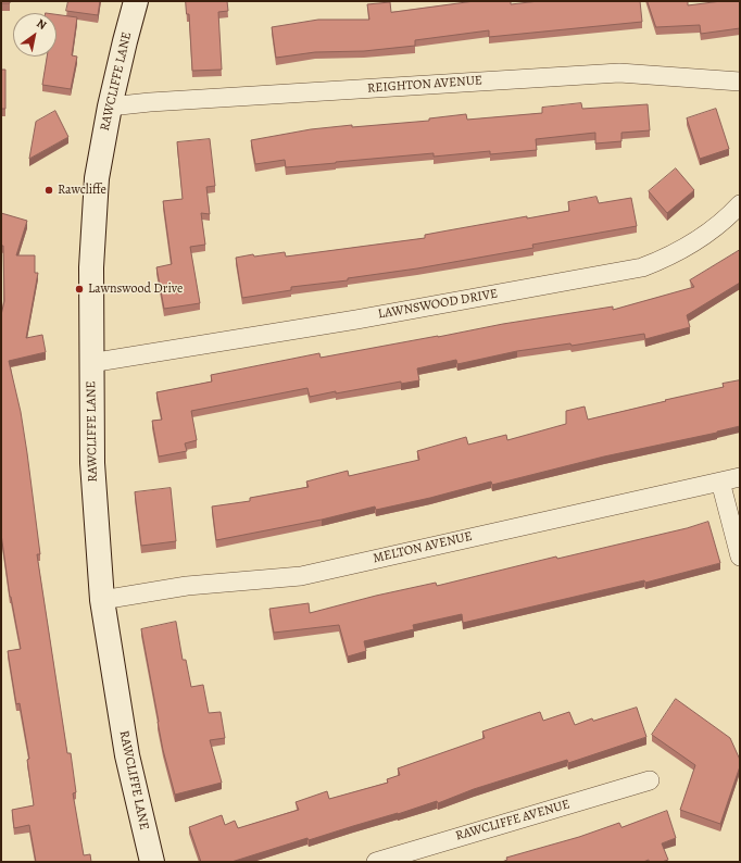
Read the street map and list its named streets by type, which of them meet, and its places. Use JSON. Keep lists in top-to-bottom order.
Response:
{
  "streets": {
    "street": [
      "RAWCLIFFE LANE",
      "REIGHTON AVENUE",
      "LAWNSWOOD DRIVE",
      "MELTON AVENUE",
      "RAWCLIFFE AVENUE"
    ]
  },
  "crossings": [
    ["RAWCLIFFE LANE", "REIGHTON AVENUE"],
    ["RAWCLIFFE LANE", "LAWNSWOOD DRIVE"],
    ["RAWCLIFFE LANE", "MELTON AVENUE"]
  ],
  "places": ["Rawcliffe", "Lawnswood Drive"],
  "north": "top right"
}
